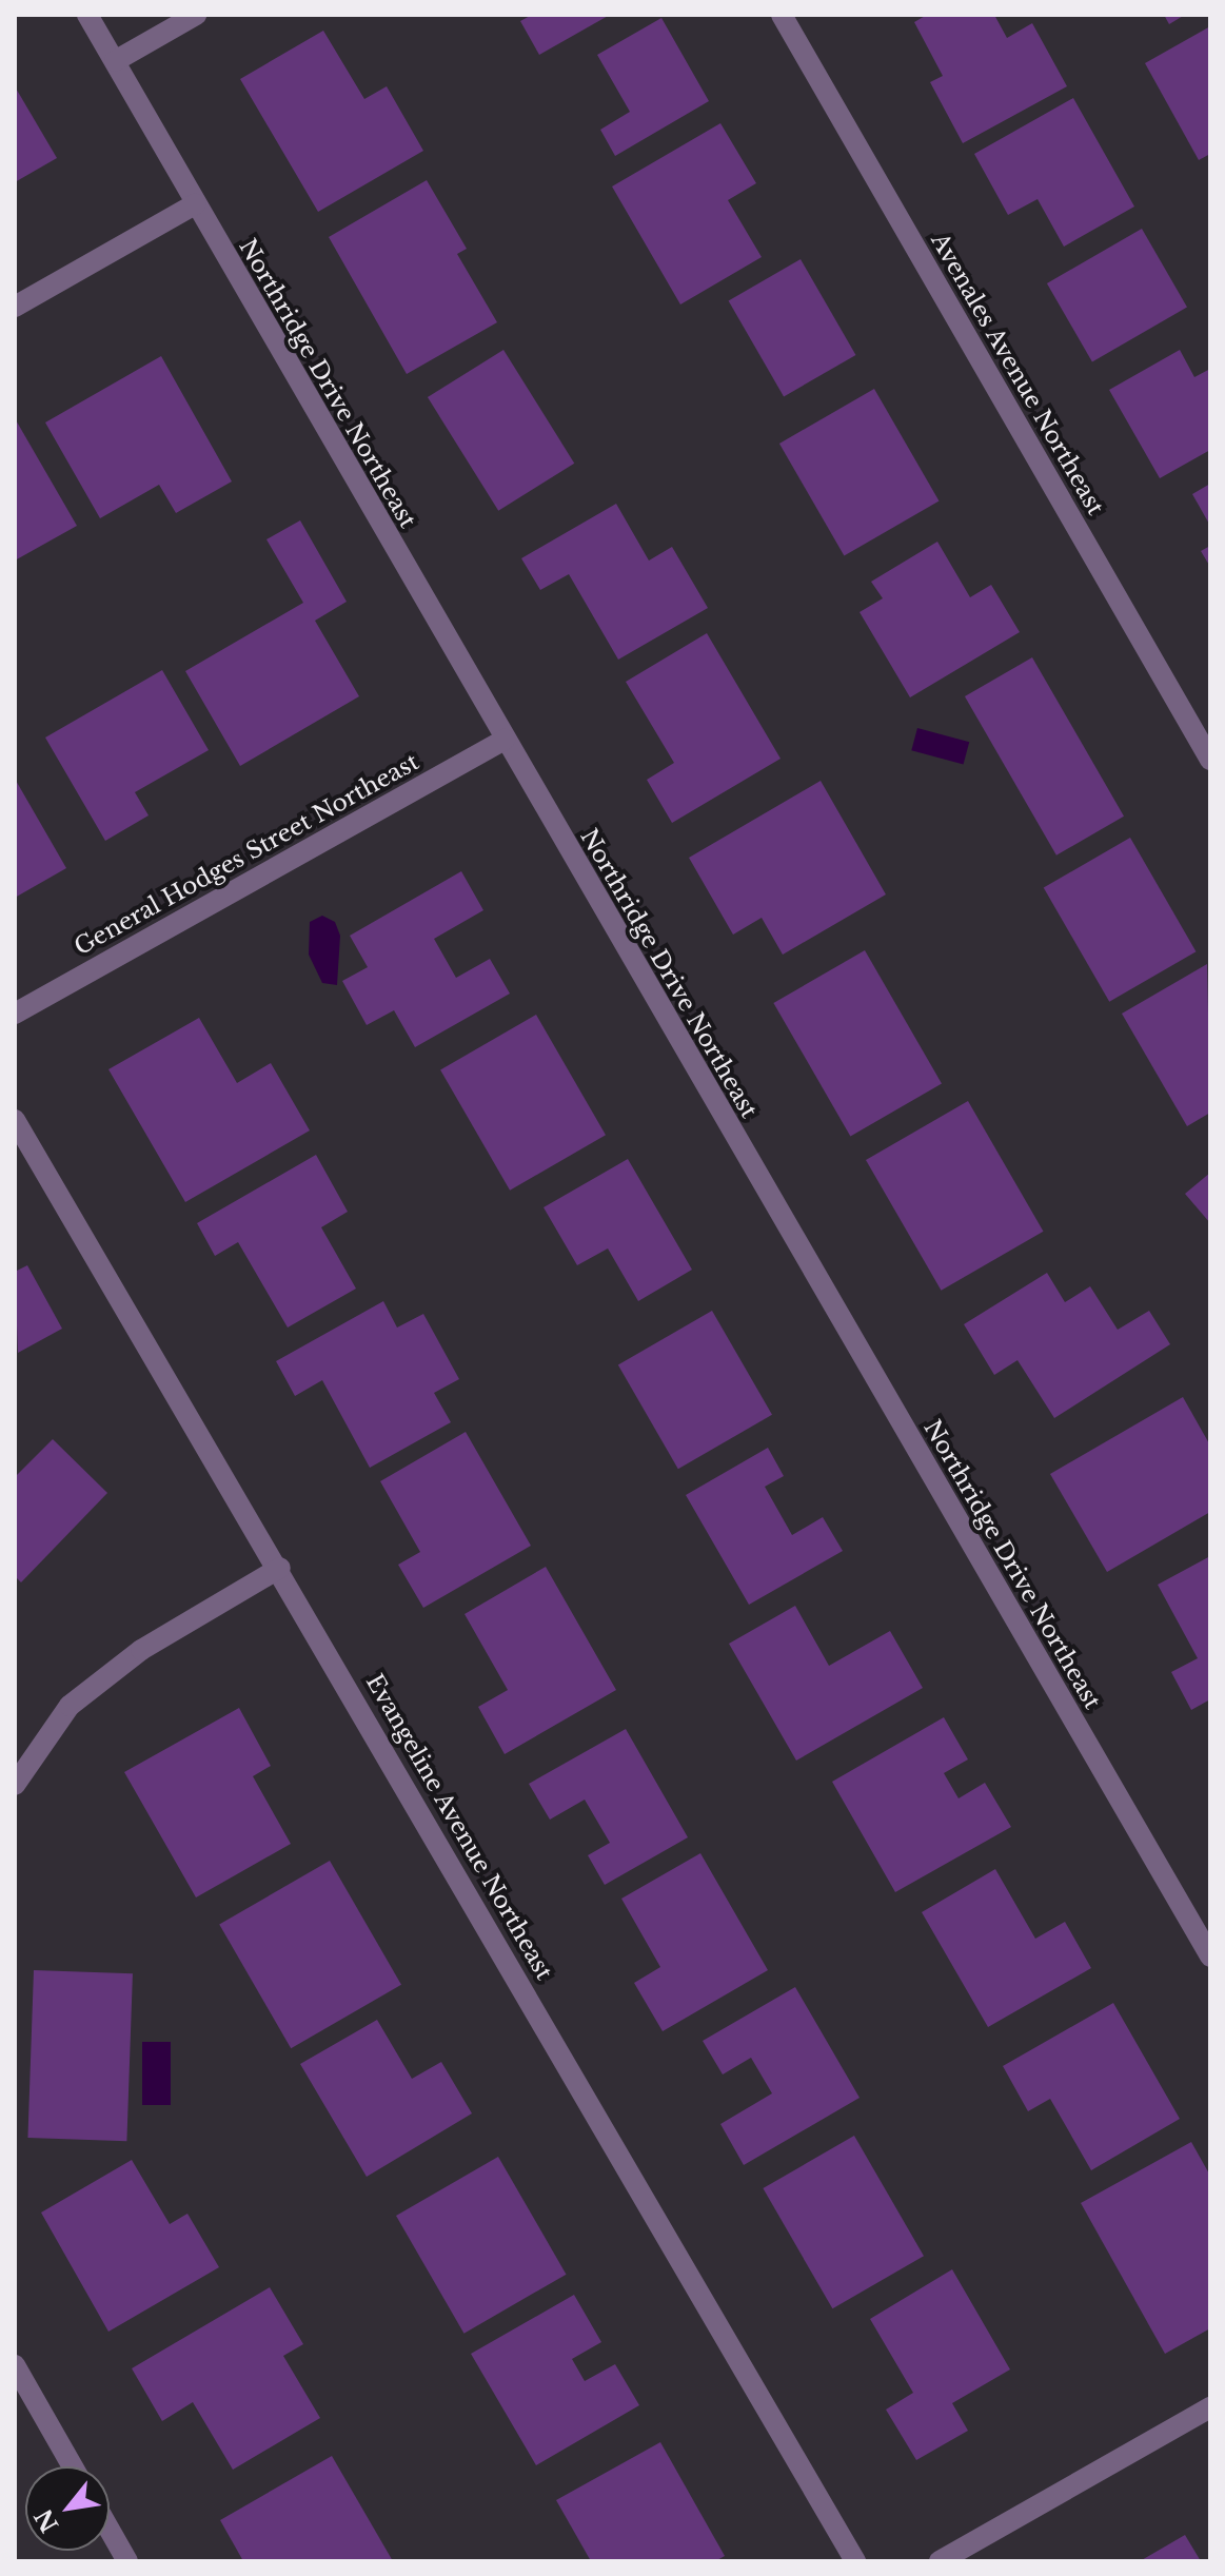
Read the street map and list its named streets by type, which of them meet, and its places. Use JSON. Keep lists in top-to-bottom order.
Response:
{
  "streets": {
    "street": [
      "Avenales Avenue Northeast",
      "Northridge Drive Northeast",
      "General Hodges Street Northeast",
      "Evangeline Avenue Northeast"
    ]
  },
  "crossings": [
    ["Northridge Drive Northeast", "General Hodges Street Northeast"]
  ],
  "north": "bottom left"
}
